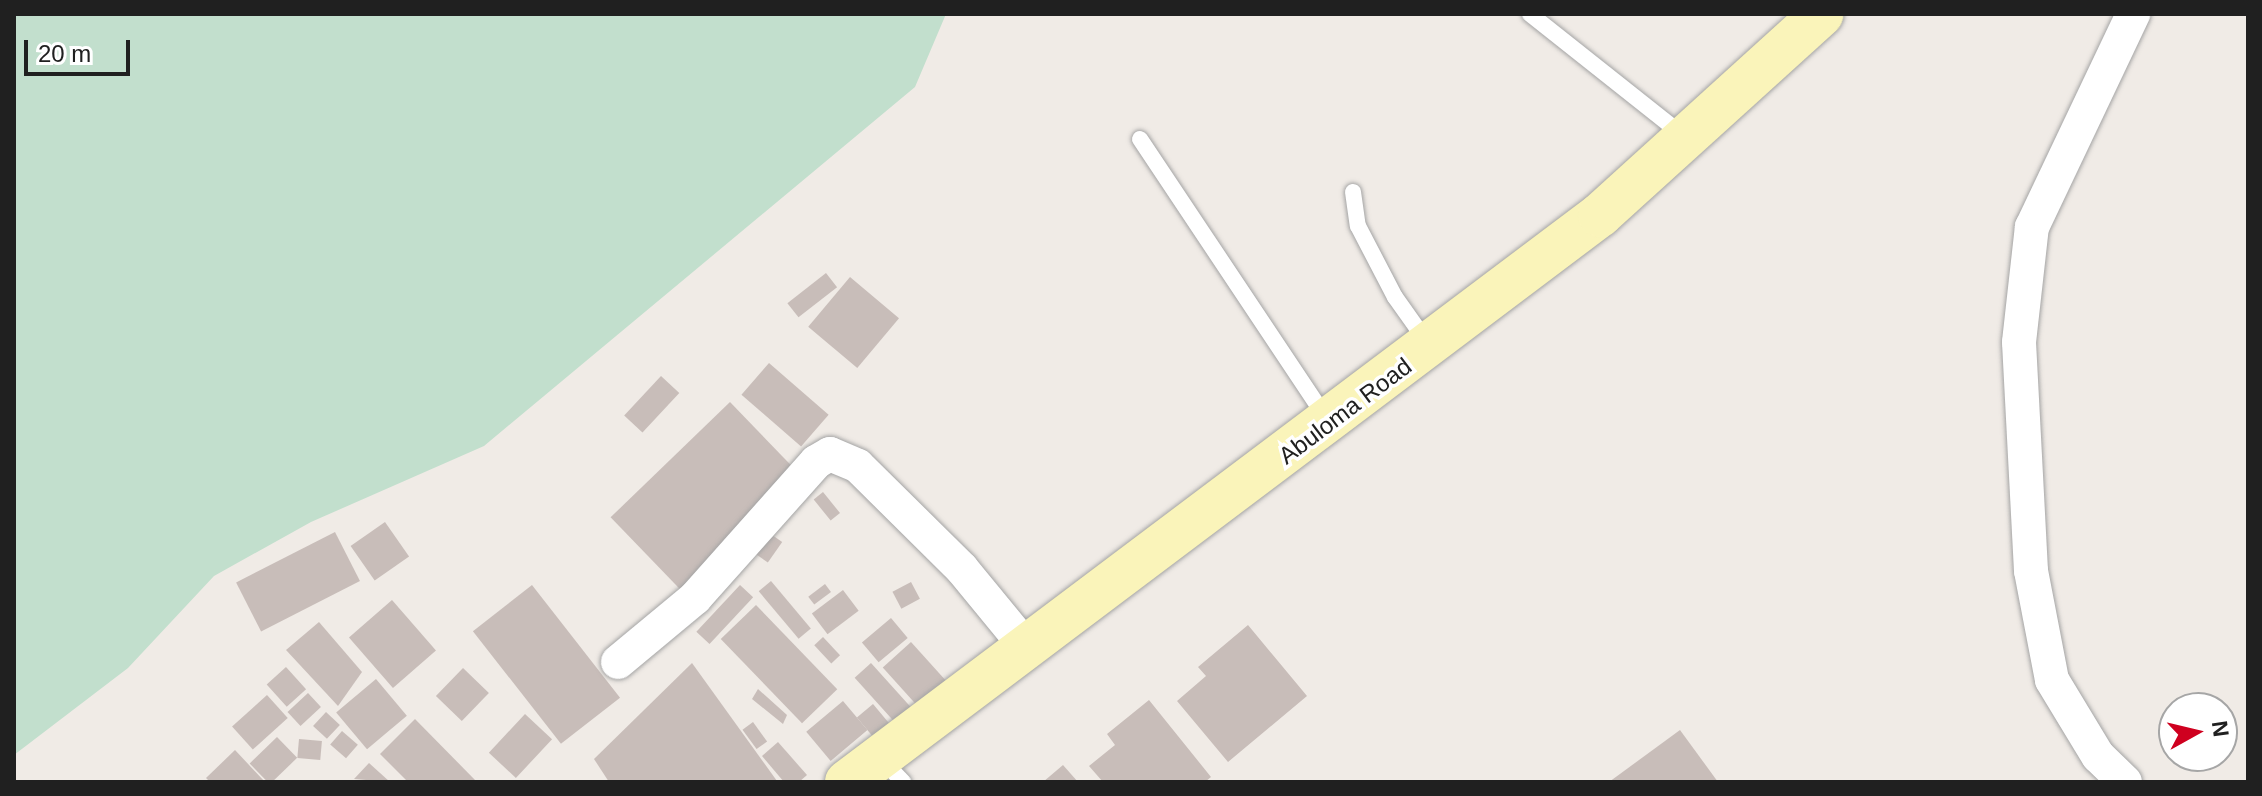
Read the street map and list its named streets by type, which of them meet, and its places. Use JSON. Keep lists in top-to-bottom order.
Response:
{
  "streets": {
    "street": ["Abuloma Road"]
  },
  "scale_bar": "20 m",
  "north": "right"
}
